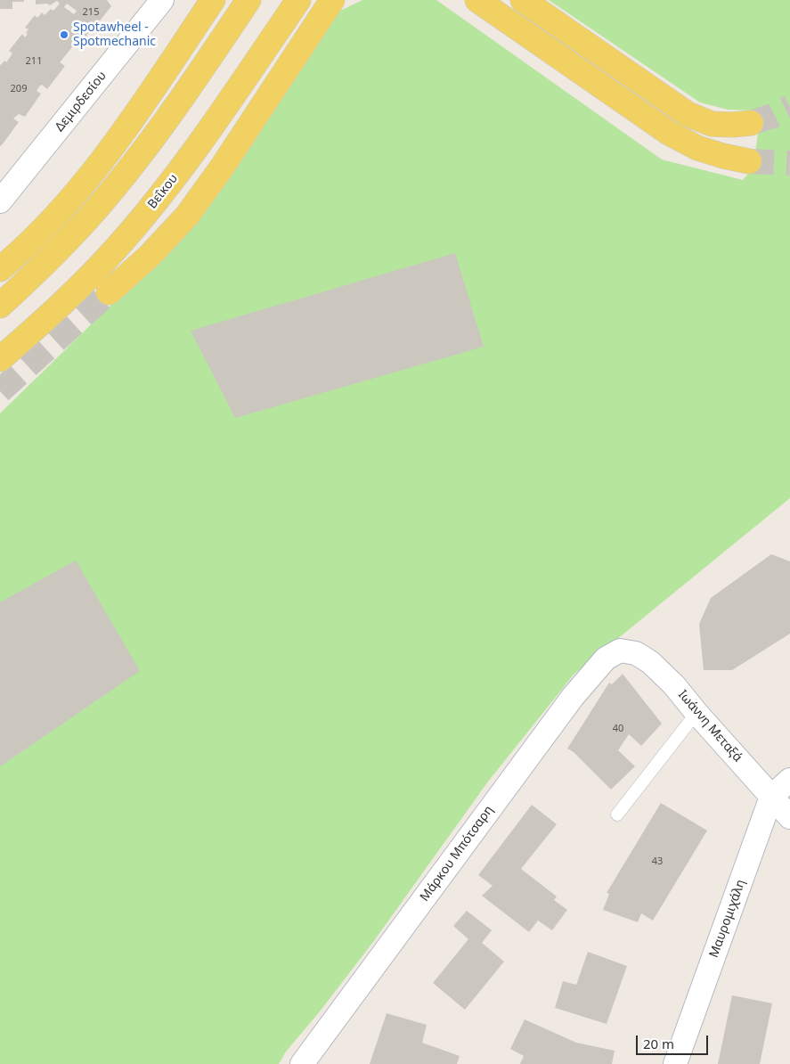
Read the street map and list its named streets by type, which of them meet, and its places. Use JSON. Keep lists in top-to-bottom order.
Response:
{
  "streets": {
    "main road": ["Βεΐκου"],
    "street": [
      "Δεμιρδεσίου",
      "Ιωάννη Μεταξά",
      "Μάρκου Μπότσαρη",
      "Μαυρομιχάλη"
    ]
  },
  "crossings": [
    ["Ιωάννη Μεταξά", "Μάρκου Μπότσαρη"],
    ["Ιωάννη Μεταξά", "Μαυρομιχάλη"]
  ],
  "places": ["Spotawheel - Spotmechanic"],
  "house_numbers": [
    "215",
    "211",
    "209",
    "40",
    "43"
  ],
  "scale_bar": "20 m"
}
